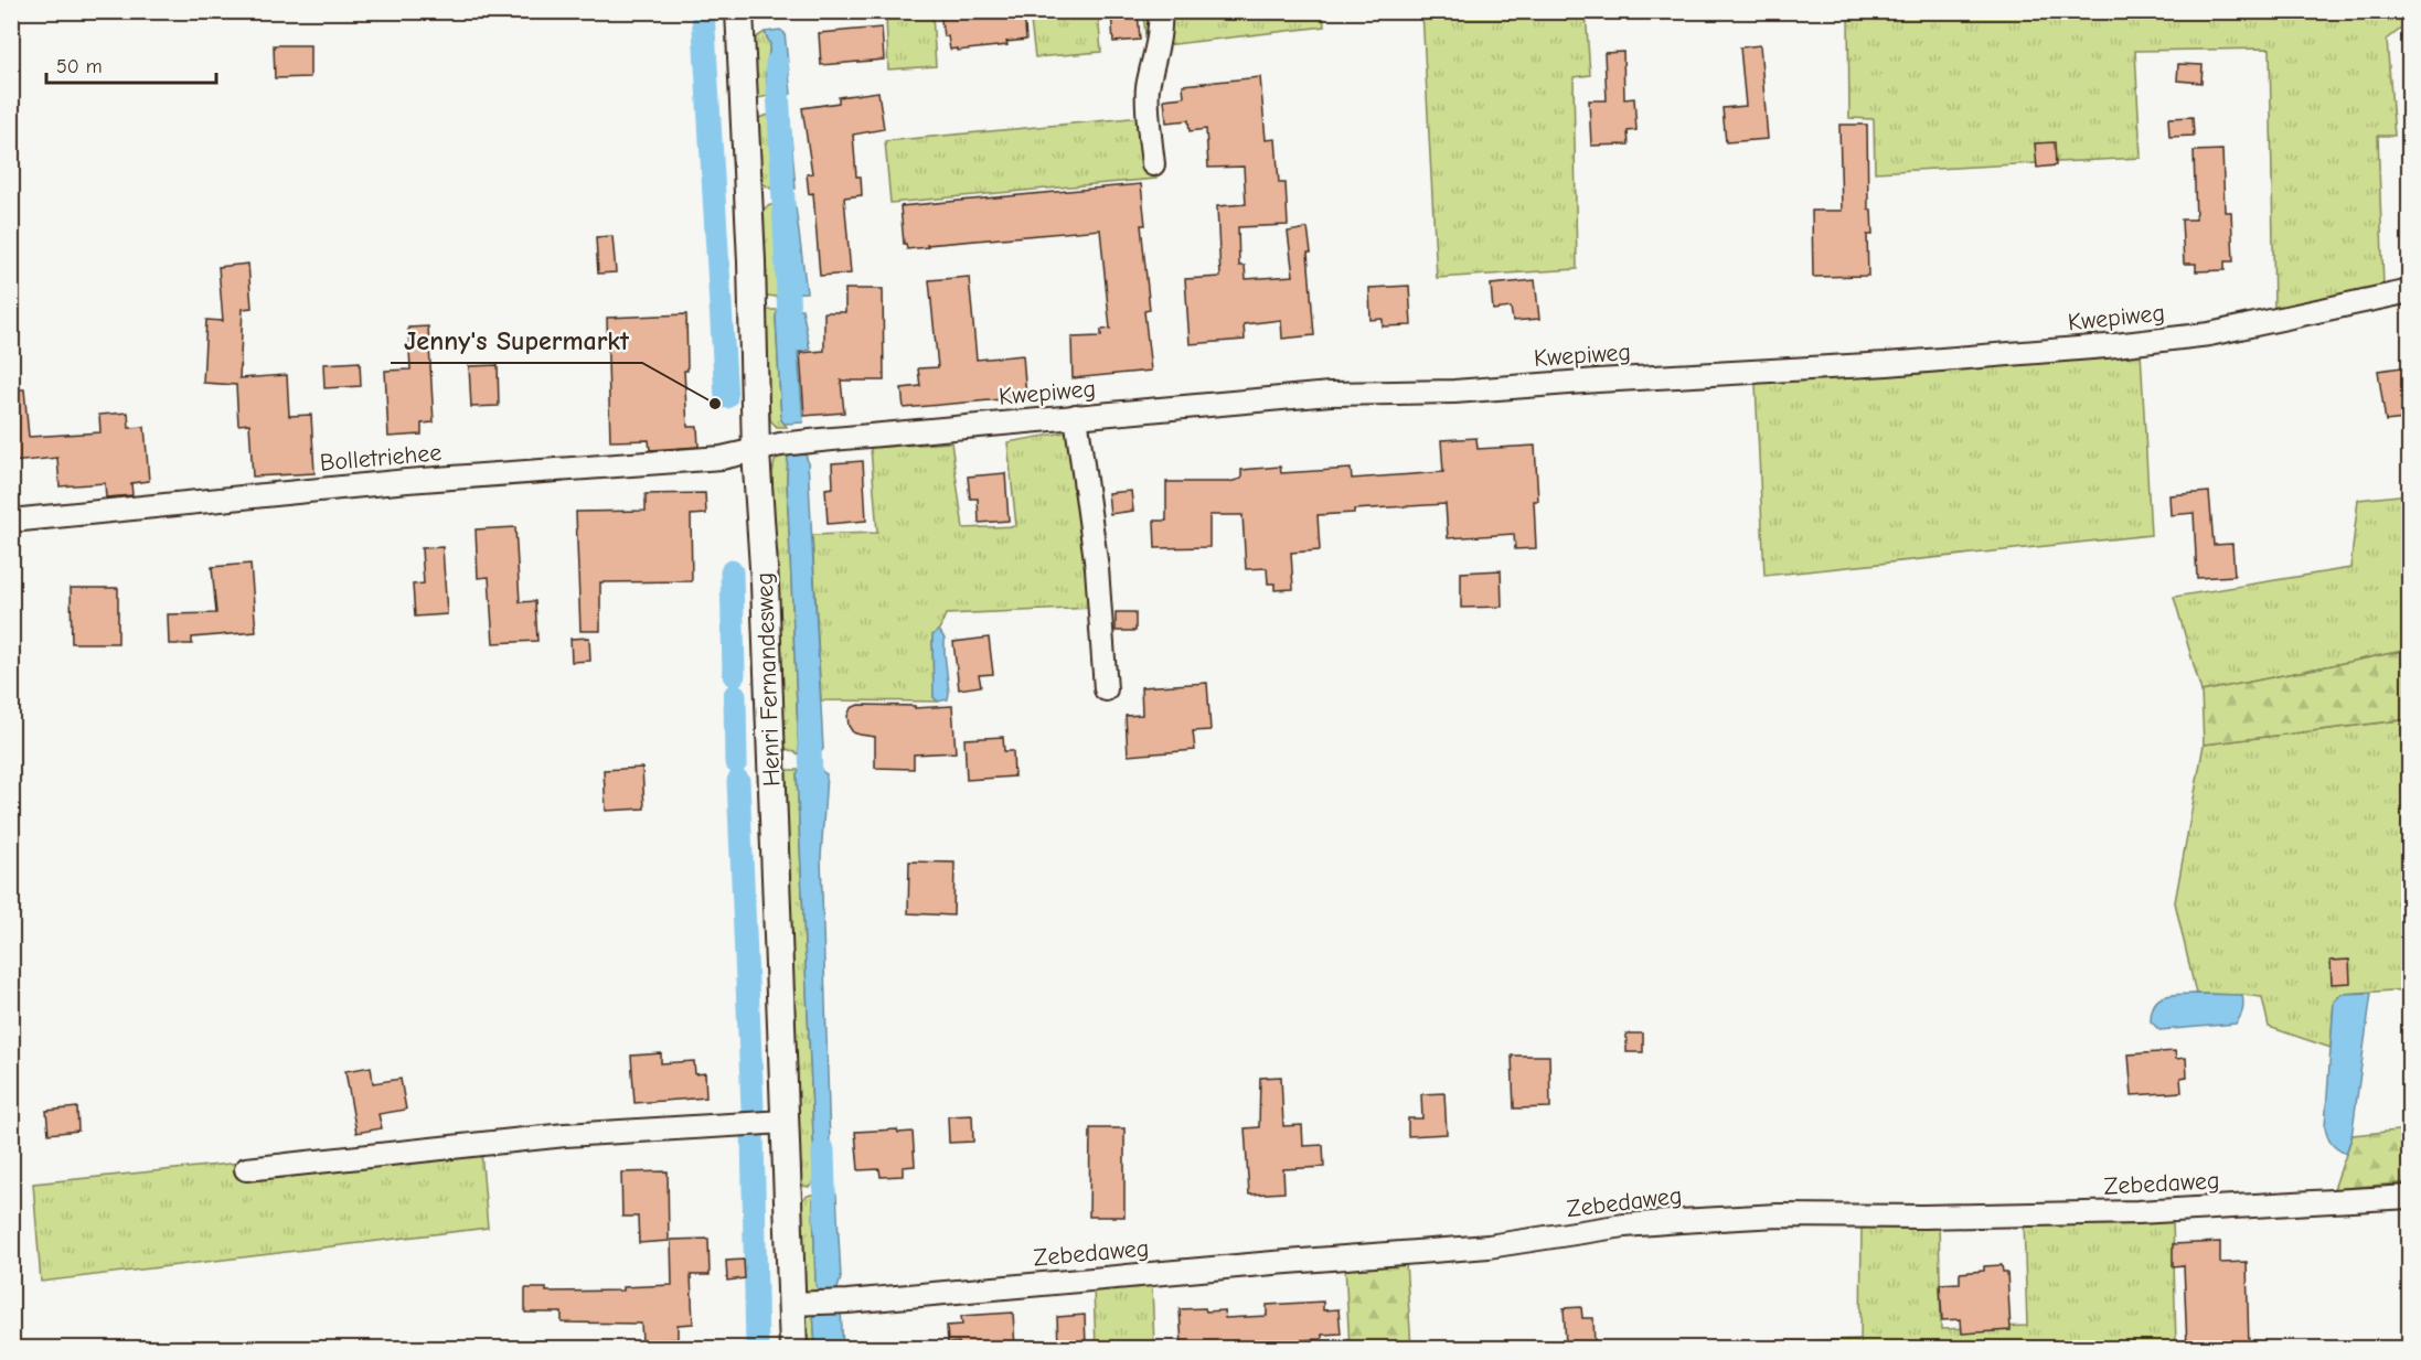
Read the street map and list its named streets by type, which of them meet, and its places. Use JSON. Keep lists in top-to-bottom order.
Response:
{
  "streets": {
    "street": [
      "Kwepiweg",
      "Bolletriehee",
      "Henri Fernandesweg",
      "Zebedaweg"
    ]
  },
  "crossings": [
    ["Kwepiweg", "Bolletriehee"],
    ["Kwepiweg", "Henri Fernandesweg"],
    ["Bolletriehee", "Henri Fernandesweg"],
    ["Henri Fernandesweg", "Zebedaweg"]
  ],
  "places": ["Jenny's Supermarkt"],
  "scale_bar": "50 m"
}
